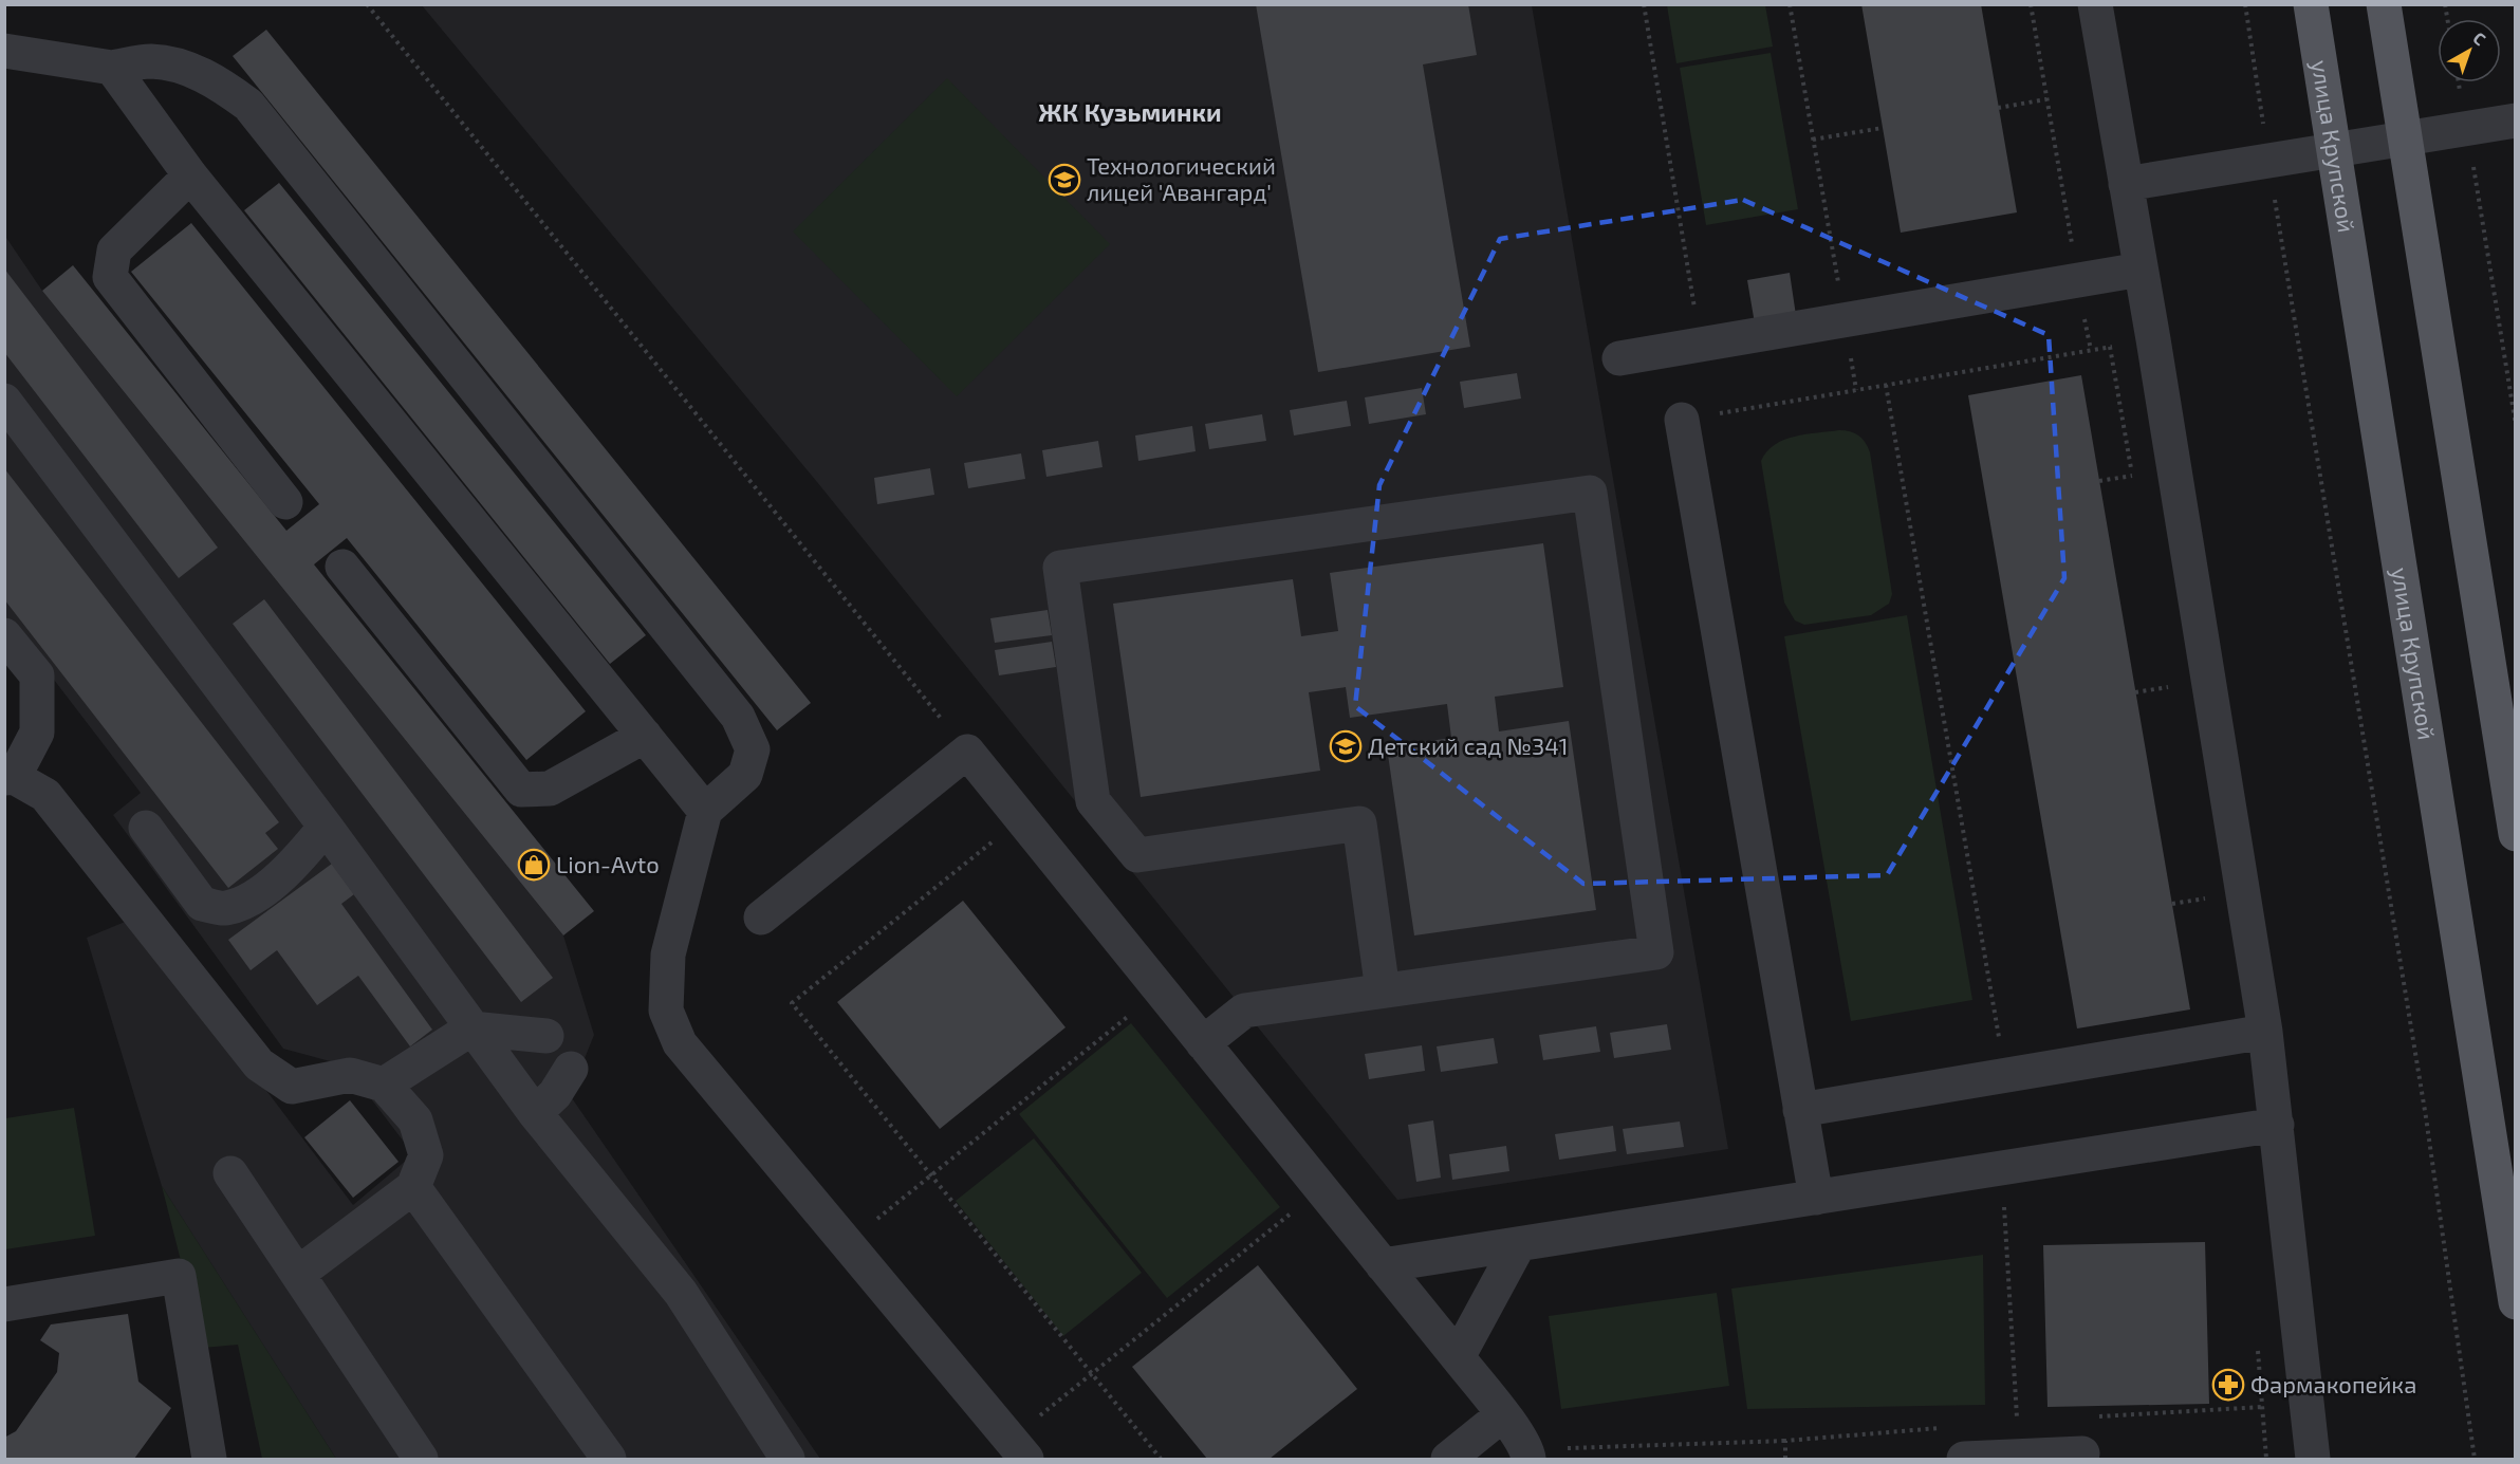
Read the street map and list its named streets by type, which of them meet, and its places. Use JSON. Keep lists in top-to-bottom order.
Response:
{
  "streets": {
    "main road": ["улица Крупской"]
  },
  "districts": ["ЖК Кузьминки"],
  "places": {
    "school or university": ["Технологический лицей 'Авангард'", "Детский сад №341"],
    "shop": ["Lion-Avto"],
    "pharmacy": ["Фармакопейка"]
  },
  "north": "top right"
}
